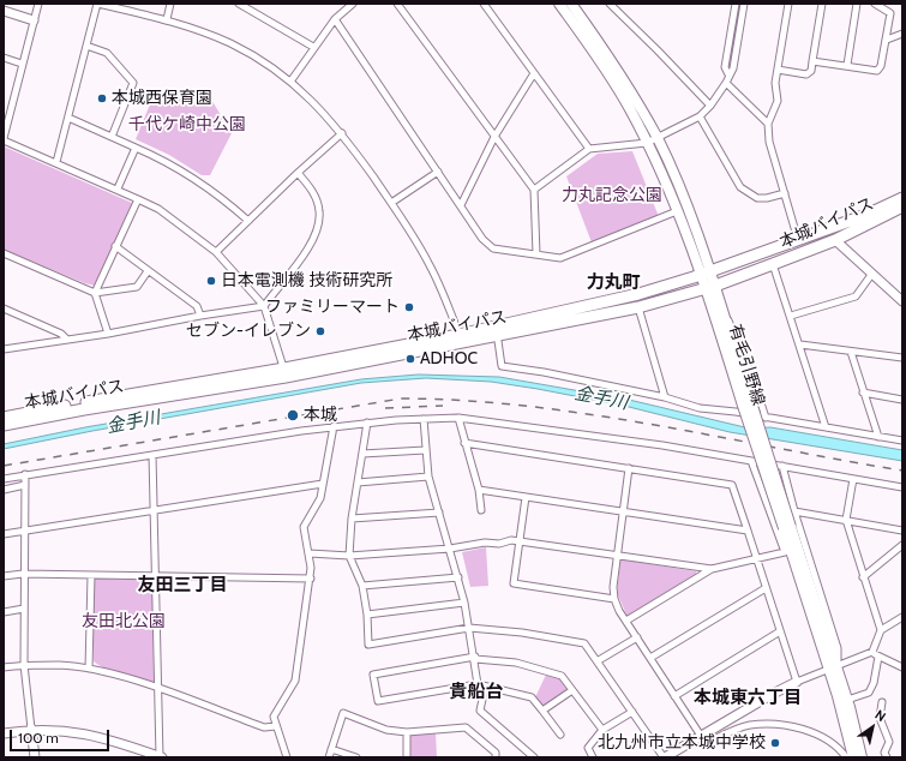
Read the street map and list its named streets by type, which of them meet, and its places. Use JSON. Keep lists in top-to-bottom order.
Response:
{
  "streets": {
    "highway": ["本城バイパス"],
    "main road": ["有毛引野線"]
  },
  "crossings": [
    ["本城バイパス", "有毛引野線"]
  ],
  "districts": [
    "力丸町",
    "友田三丁目",
    "貴船台",
    "本城東六丁目"
  ],
  "water": ["金手川"],
  "parks": ["千代ケ崎中公園", "力丸記念公園", "友田北公園"],
  "places": [
    "本城西保育園",
    "日本電測機 技術研究所",
    "ファミリーマート",
    "セブン-イレブン",
    "ADHOC",
    "本城",
    "北九州市立本城中学校"
  ],
  "scale_bar": "100 m",
  "north": "top right"
}
